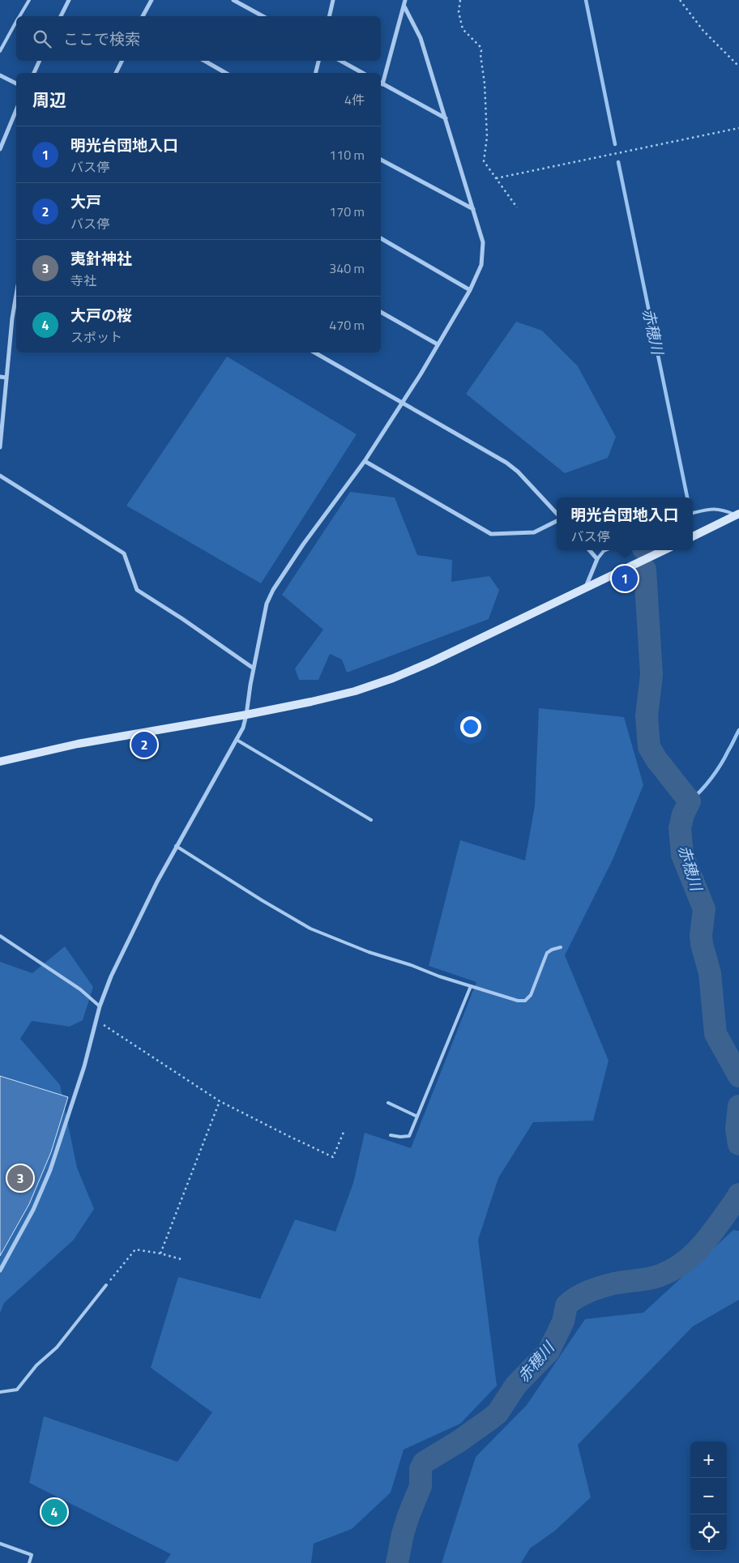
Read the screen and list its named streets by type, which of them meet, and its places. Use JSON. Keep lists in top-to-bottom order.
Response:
{
  "water": ["赤穂川"],
  "page": {
    "search": "ここで検索",
    "heading": ["周辺", "4件"],
    "list": [
      {
        "mark": "1",
        "name": "明光台団地入口",
        "note": "バス停",
        "value": "110 m"
      },
      {
        "mark": "2",
        "name": "大戸",
        "note": "バス停",
        "value": "170 m"
      },
      {
        "mark": "3",
        "name": "夷針神社",
        "note": "寺社",
        "value": "340 m"
      },
      {
        "mark": "4",
        "name": "大戸の桜",
        "note": "スポット",
        "value": "470 m"
      }
    ],
    "popup": ["明光台団地入口", "バス停"],
    "pins": [
      "1",
      "2",
      "3",
      "4"
    ],
    "map_buttons": ["+", "−"]
  }
}
